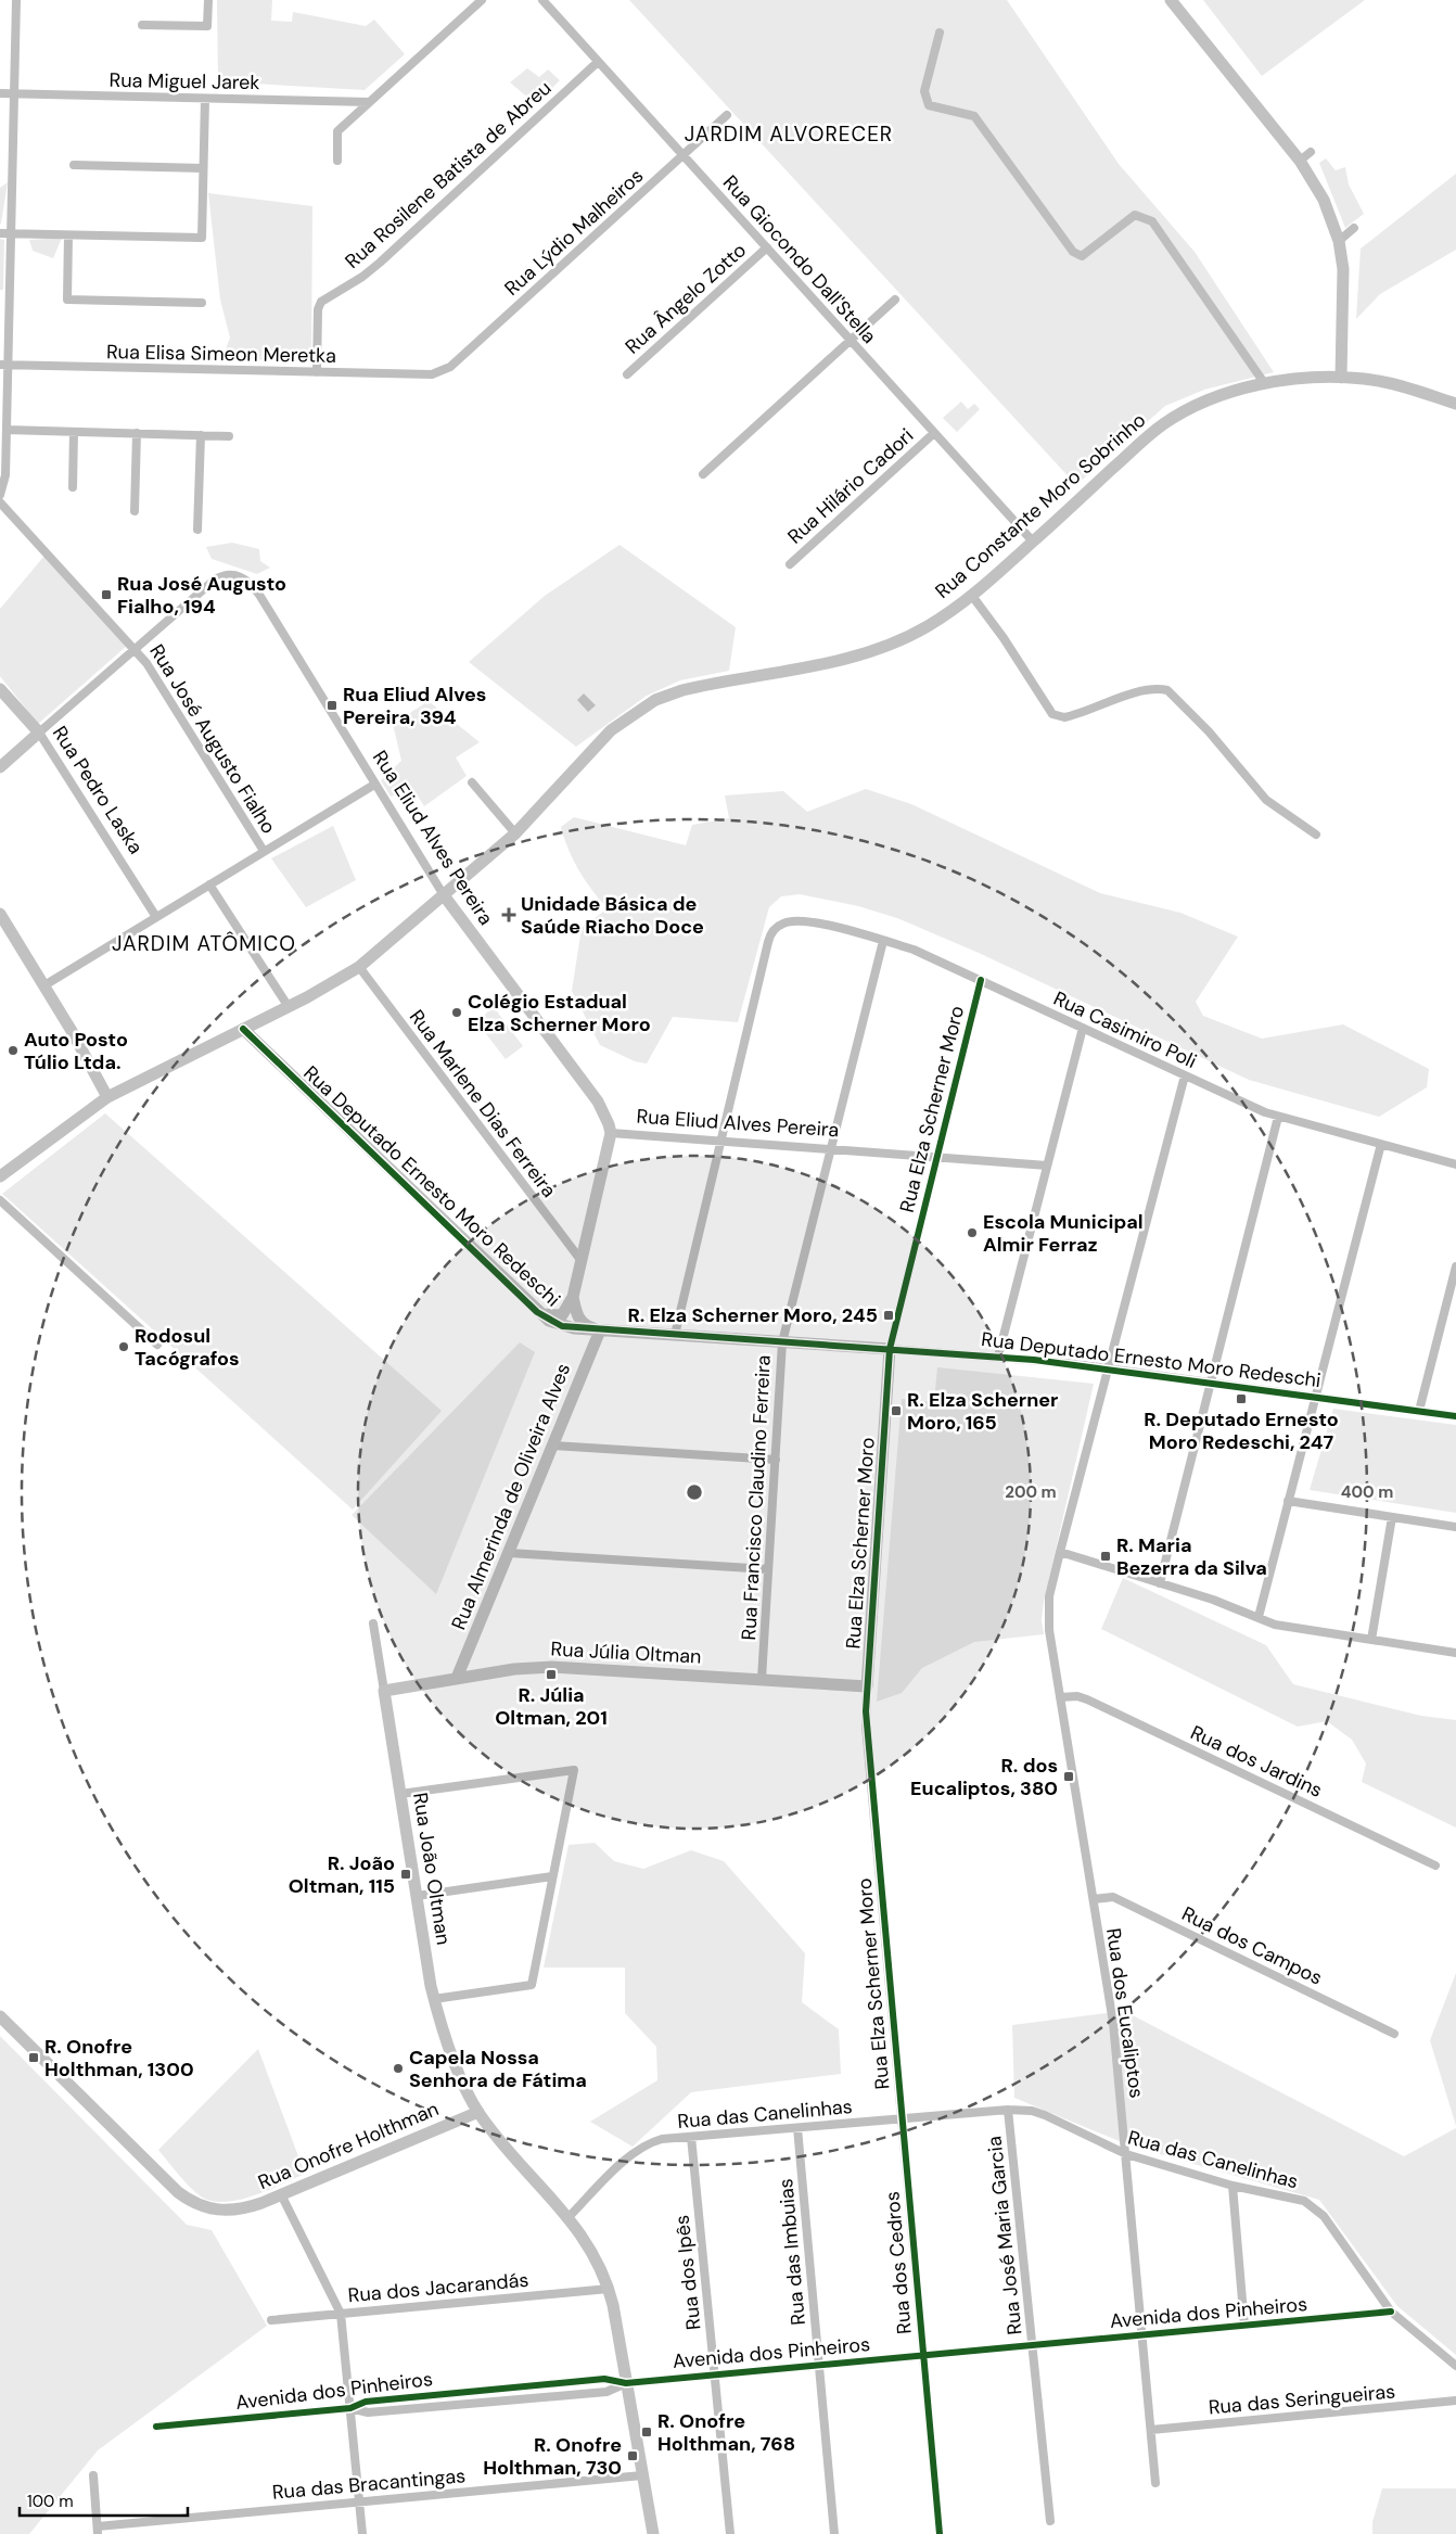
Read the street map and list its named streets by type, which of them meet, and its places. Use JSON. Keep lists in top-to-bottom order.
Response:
{
  "streets": {
    "street": [
      "Rua Miguel Jarek",
      "Rua Rosilene Batista de Abreu",
      "Rua Lýdio Malheiros",
      "Rua Giocondo Dall'Stella",
      "Rua Ângelo Zotto",
      "Rua Elisa Simeon Meretka",
      "Rua Hilário Cadori",
      "Rua Constante Moro Sobrinho",
      "Rua José Augusto Fialho",
      "Rua Pedro Laska",
      "Rua Eliud Alves Pereira",
      "Rua Casimiro Poli",
      "Rua Marlene Dias Ferreira",
      "Rua Elza Scherner Moro",
      "Rua Deputado Ernesto Moro Redeschi",
      "Rua Almerinda de Oliveira Alves",
      "Rua Francisco Claudino Ferreira",
      "Rua Júlia Oltman",
      "Rua dos Jardins",
      "Rua João Oltman",
      "Rua dos Campos",
      "Rua dos Eucaliptos",
      "Rua das Canelinhas",
      "Rua Onofre Holthman",
      "Rua José Maria Garcia",
      "Rua das Imbuias",
      "Rua dos Cedros",
      "Rua dos Ipês",
      "Rua dos Jacarandás",
      "Avenida dos Pinheiros",
      "Rua das Seringueiras",
      "Rua das Bracantingas"
    ]
  },
  "crossings": [
    ["Rua Rosilene Batista de Abreu", "Rua Giocondo Dall'Stella"],
    ["Rua Rosilene Batista de Abreu", "Rua Elisa Simeon Meretka"],
    ["Rua Lýdio Malheiros", "Rua Giocondo Dall'Stella"],
    ["Rua Lýdio Malheiros", "Rua Elisa Simeon Meretka"],
    ["Rua Giocondo Dall'Stella", "Rua Ângelo Zotto"],
    ["Rua Giocondo Dall'Stella", "Rua Hilário Cadori"],
    ["Rua Giocondo Dall'Stella", "Rua Constante Moro Sobrinho"],
    ["Rua Constante Moro Sobrinho", "Rua Eliud Alves Pereira"],
    ["Rua Constante Moro Sobrinho", "Rua Marlene Dias Ferreira"],
    ["Rua Constante Moro Sobrinho", "Rua Deputado Ernesto Moro Redeschi"],
    ["Rua José Augusto Fialho", "Rua Eliud Alves Pereira"],
    ["Rua Eliud Alves Pereira", "Rua Casimiro Poli"],
    ["Rua Eliud Alves Pereira", "Rua Elza Scherner Moro"],
    ["Rua Eliud Alves Pereira", "Rua Francisco Claudino Ferreira"],
    ["Rua Casimiro Poli", "Rua Elza Scherner Moro"],
    ["Rua Casimiro Poli", "Rua Francisco Claudino Ferreira"],
    ["Rua Casimiro Poli", "Rua dos Eucaliptos"],
    ["Rua Elza Scherner Moro", "Rua Deputado Ernesto Moro Redeschi"],
    ["Rua Elza Scherner Moro", "Rua Júlia Oltman"],
    ["Rua Elza Scherner Moro", "Rua das Canelinhas"],
    ["Rua Elza Scherner Moro", "Rua dos Cedros"],
    ["Rua Deputado Ernesto Moro Redeschi", "Rua Almerinda de Oliveira Alves"],
    ["Rua Deputado Ernesto Moro Redeschi", "Rua Francisco Claudino Ferreira"],
    ["Rua Deputado Ernesto Moro Redeschi", "Rua dos Eucaliptos"],
    ["Rua Almerinda de Oliveira Alves", "Rua Júlia Oltman"],
    ["Rua Francisco Claudino Ferreira", "Rua Júlia Oltman"],
    ["Rua Júlia Oltman", "Rua João Oltman"],
    ["Rua dos Jardins", "Rua dos Eucaliptos"],
    ["Rua João Oltman", "Rua Onofre Holthman"],
    ["Rua dos Campos", "Rua dos Eucaliptos"],
    ["Rua dos Eucaliptos", "Rua das Canelinhas"],
    ["Rua dos Eucaliptos", "Avenida dos Pinheiros"],
    ["Rua dos Eucaliptos", "Rua das Seringueiras"],
    ["Rua das Canelinhas", "Rua José Maria Garcia"],
    ["Rua das Canelinhas", "Rua das Imbuias"],
    ["Rua das Canelinhas", "Rua dos Cedros"],
    ["Rua das Canelinhas", "Rua dos Ipês"],
    ["Rua das Canelinhas", "Avenida dos Pinheiros"],
    ["Rua José Maria Garcia", "Avenida dos Pinheiros"],
    ["Rua das Imbuias", "Avenida dos Pinheiros"],
    ["Rua dos Cedros", "Avenida dos Pinheiros"],
    ["Rua dos Ipês", "Avenida dos Pinheiros"]
  ],
  "districts": ["JARDIM ALVORECER", "JARDIM ATÔMICO"],
  "places": {
    "transit": [
      "Rua José Augusto Fialho, 194",
      "Rua Eliud Alves Pereira, 394",
      "R. Elza Scherner Moro, 245",
      "R. Deputado Ernesto Moro Redeschi, 247",
      "R. Elza Scherner Moro, 165",
      "R. Maria Bezerra da Silva",
      "R. Júlia Oltman, 201",
      "R. dos Eucaliptos, 380",
      "R. João Oltman, 115",
      "R. Onofre Holthman, 1300",
      "R. Onofre Holthman, 768",
      "R. Onofre Holthman, 730"
    ],
    "health": ["Unidade Básica de Saúde Riacho Doce"],
    "other": [
      "Colégio Estadual Elza Scherner Moro",
      "Auto Posto Túlio Ltda.",
      "Escola Municipal Almir Ferraz",
      "Rodosul Tacógrafos",
      "Capela Nossa Senhora de Fátima"
    ]
  },
  "scale_bar": "100 m",
  "rings": ["200 m", "400 m"]
}
